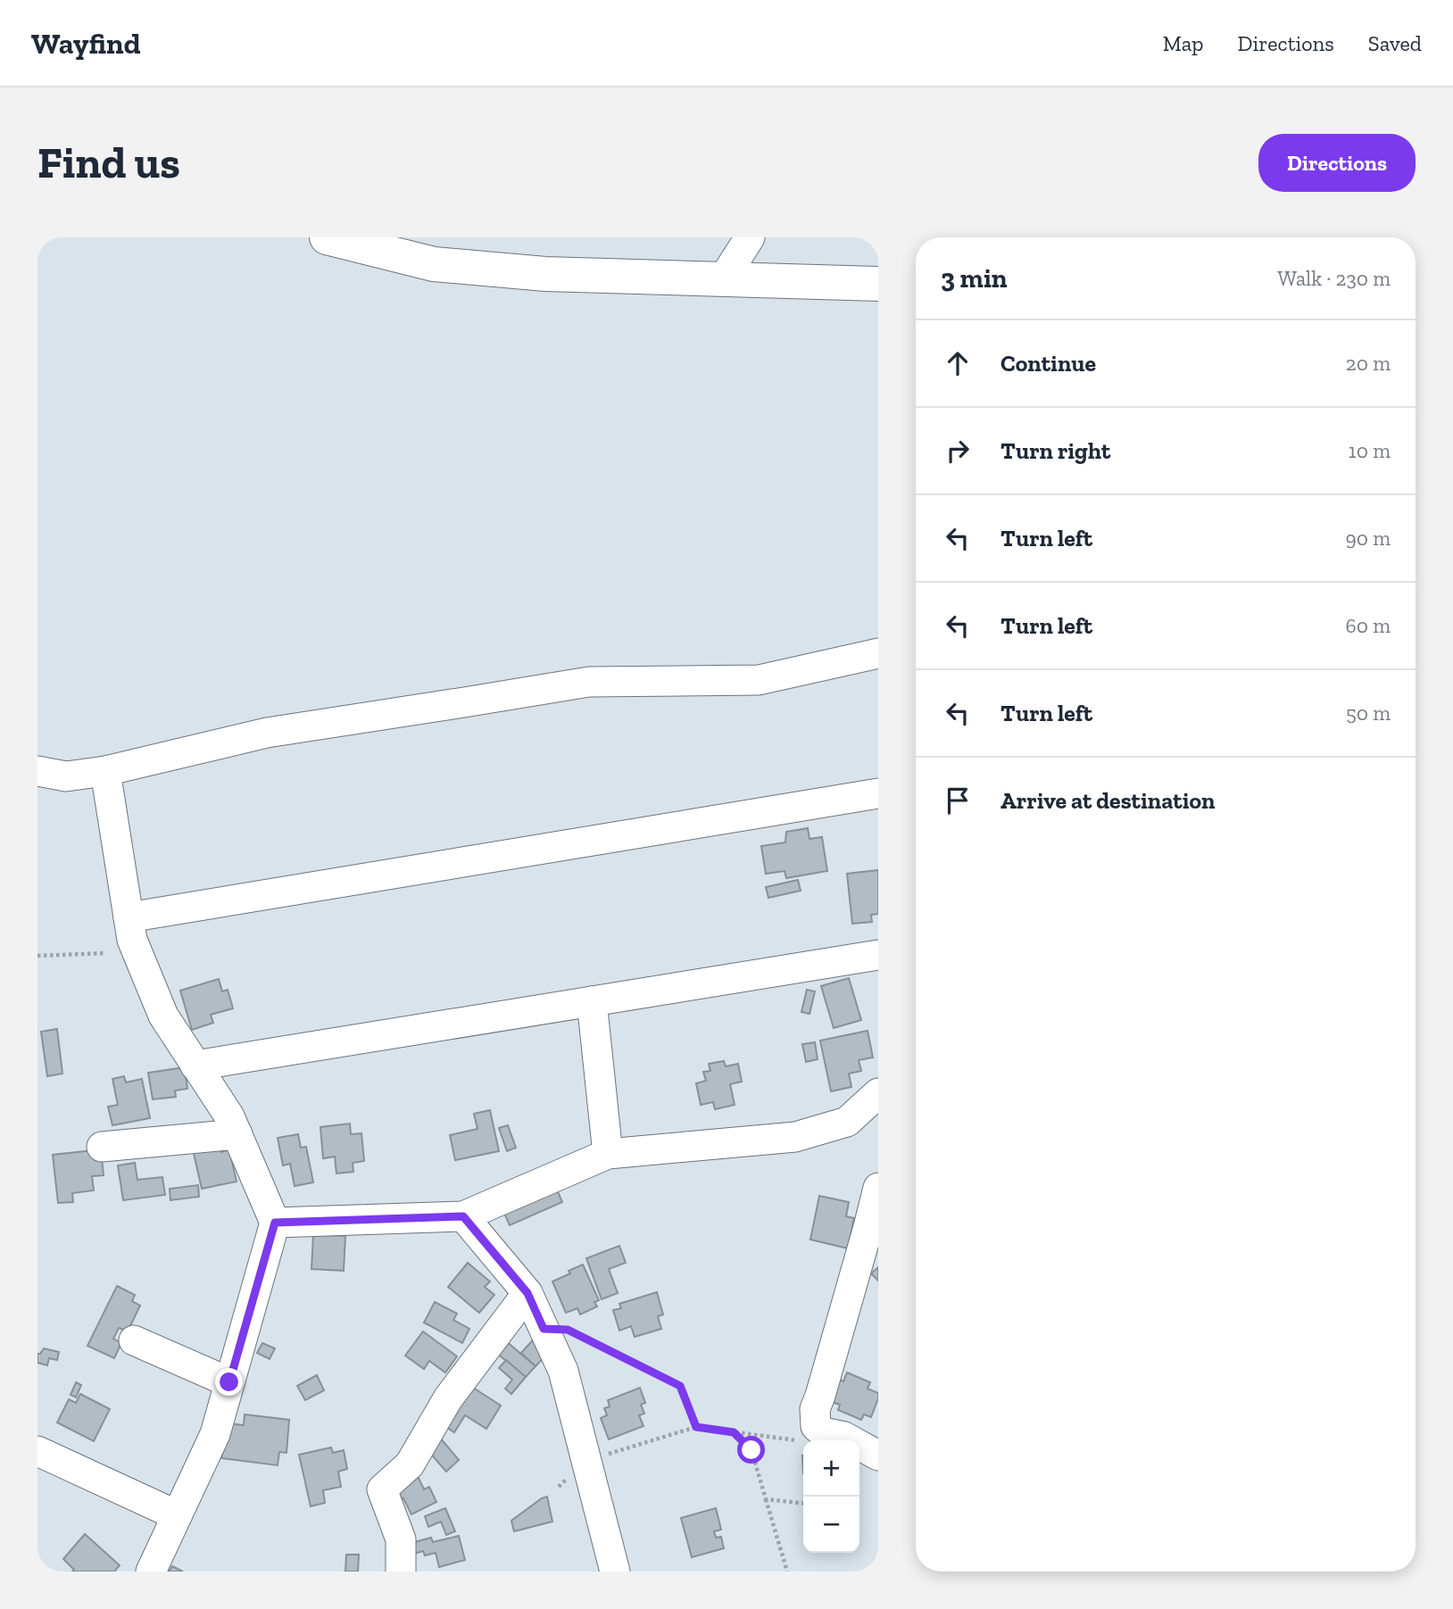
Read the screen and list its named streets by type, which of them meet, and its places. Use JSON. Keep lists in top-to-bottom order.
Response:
{
  "page": {
    "header": "Wayfind",
    "nav": ["Map", "Directions", "Saved"],
    "buttons": "Directions",
    "title": "Find us",
    "heading": ["3 min", "Walk · 230 m"],
    "list": [
      ["Continue", "20 m"],
      ["Turn right", "10 m"],
      ["Turn left", "90 m"],
      ["Turn left", "60 m"],
      ["Turn left", "50 m"],
      "Arrive at destination"
    ],
    "map_buttons": ["+", "−"]
  }
}
